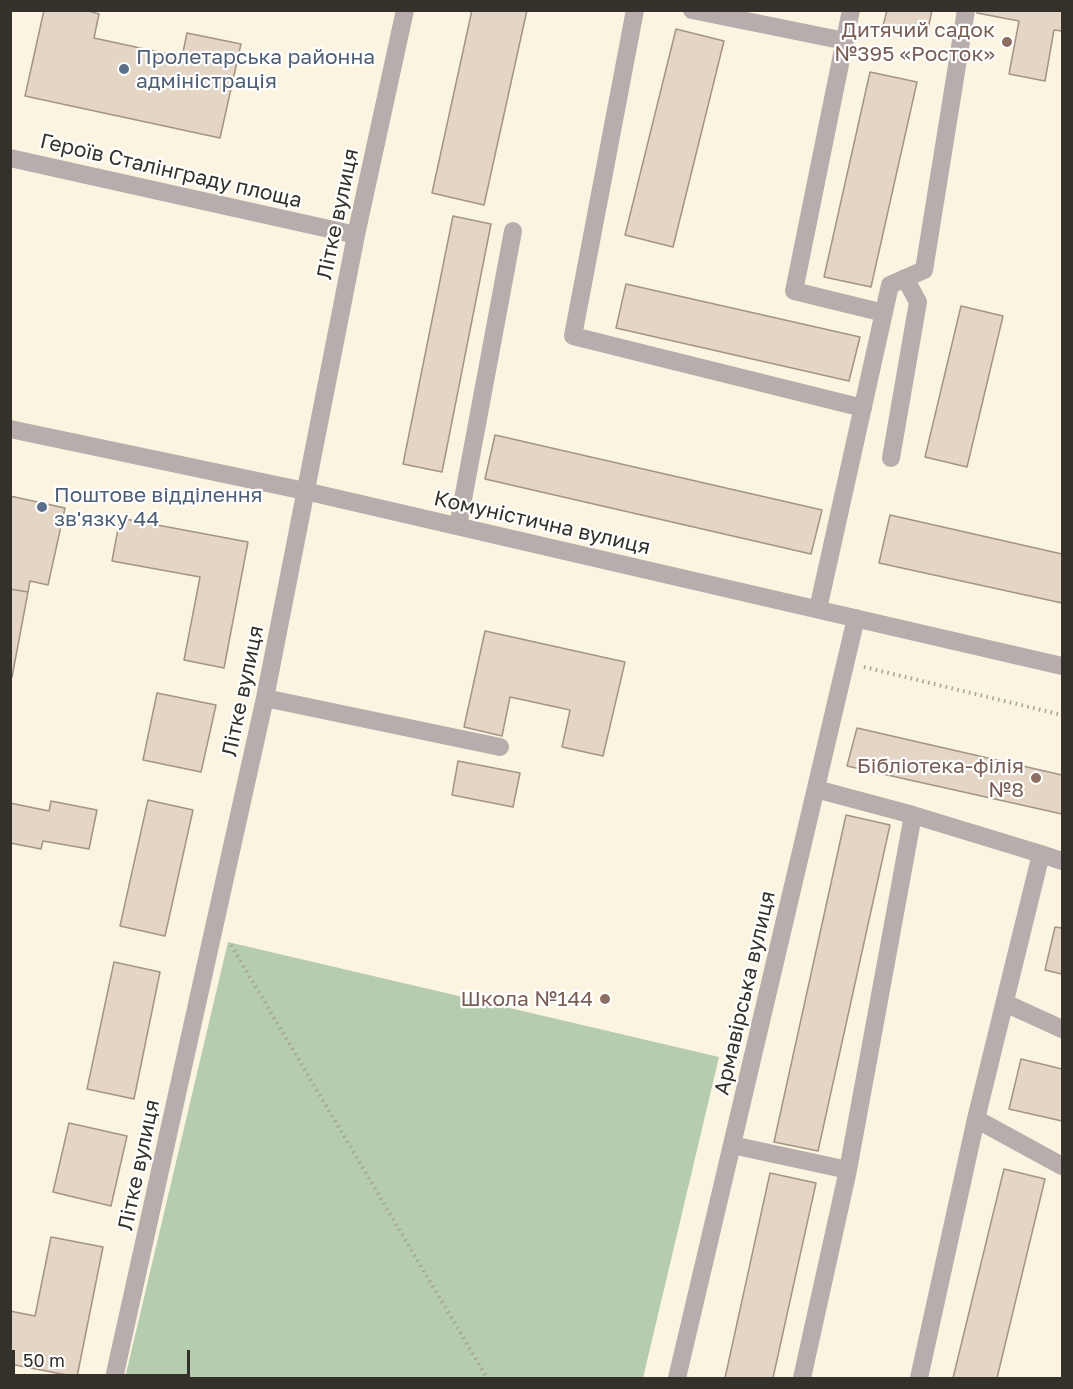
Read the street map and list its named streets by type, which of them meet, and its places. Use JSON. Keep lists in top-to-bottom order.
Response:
{
  "streets": {
    "street": [
      "Героїв Сталінграду площа",
      "Літке вулиця",
      "Комуністична вулиця",
      "Армавірська вулиця"
    ]
  },
  "crossings": [
    ["Героїв Сталінграду площа", "Літке вулиця"],
    ["Літке вулиця", "Комуністична вулиця"],
    ["Комуністична вулиця", "Армавірська вулиця"]
  ],
  "places": [
    "Дитячий садок №395 «Росток»",
    "Пролетарська районна адміністрація",
    "Поштове відділення зв'язку 44",
    "Бібліотека-філія №8",
    "Школа №144"
  ],
  "scale_bar": "50 m"
}
